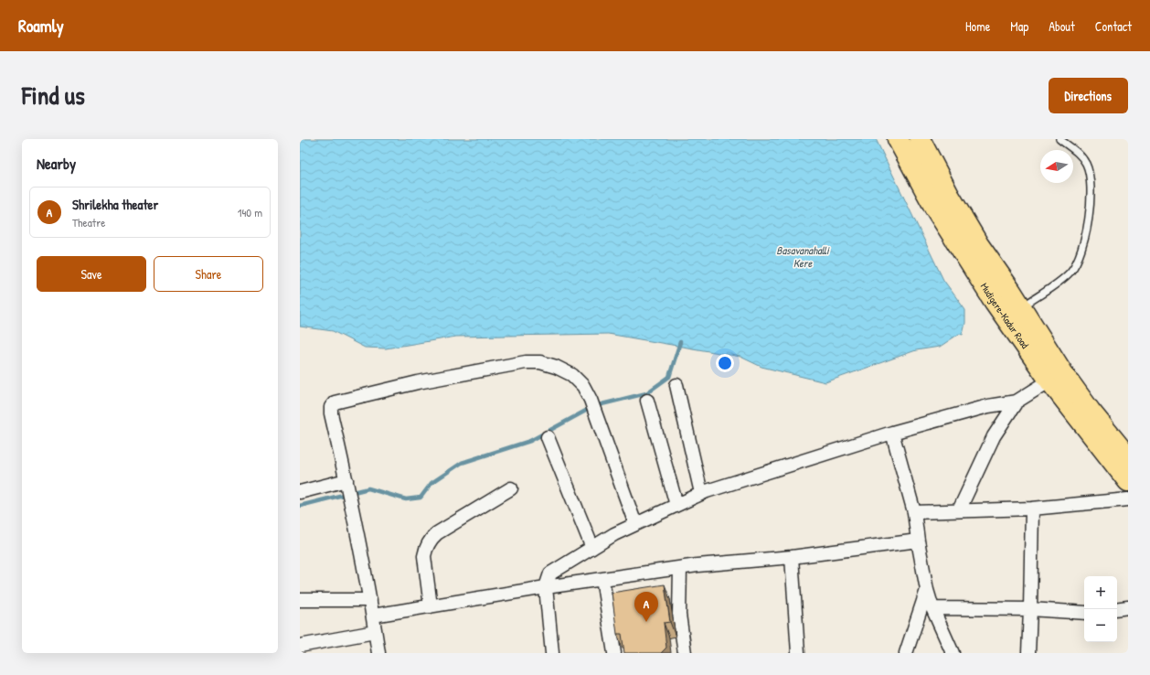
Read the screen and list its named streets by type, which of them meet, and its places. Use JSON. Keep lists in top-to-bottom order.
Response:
{
  "streets": {
    "highway": ["Mudigere-Kadur Road"]
  },
  "water": ["Basavanahalli Kere"],
  "north": "left",
  "page": {
    "header": "Roamly",
    "nav": [
      "Home",
      "Map",
      "About",
      "Contact"
    ],
    "title": "Find us",
    "buttons": [
      "Directions",
      ["Save", "Share"]
    ],
    "heading": "Nearby",
    "list": [
      {
        "mark": "A",
        "name": "Shrilekha theater",
        "note": "Theatre",
        "value": "140 m"
      }
    ],
    "map_buttons": ["+", "−"],
    "pins": "A"
  }
}
